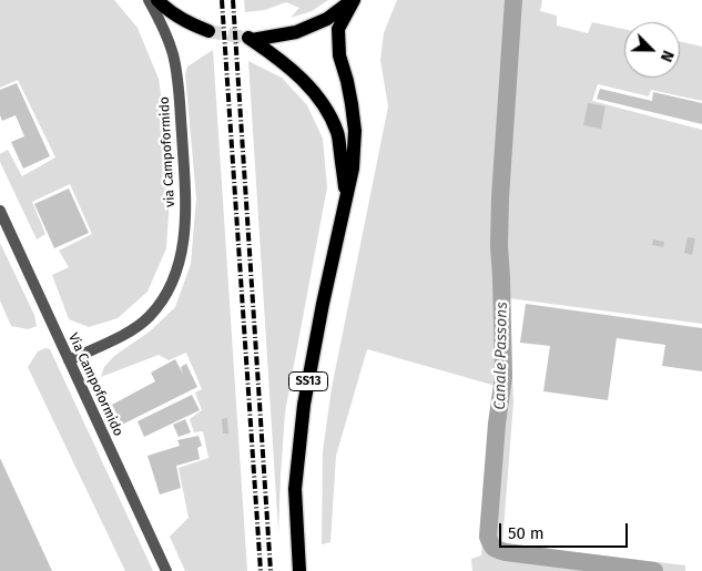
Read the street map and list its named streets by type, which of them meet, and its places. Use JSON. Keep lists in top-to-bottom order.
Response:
{
  "streets": {
    "main road": ["SS13"],
    "street": ["via Campoformido", "Via Campoformido"]
  },
  "crossings": [
    ["via Campoformido", "Via Campoformido"]
  ],
  "water": ["Canale Passons"],
  "scale_bar": "50 m",
  "north": "bottom right"
}
